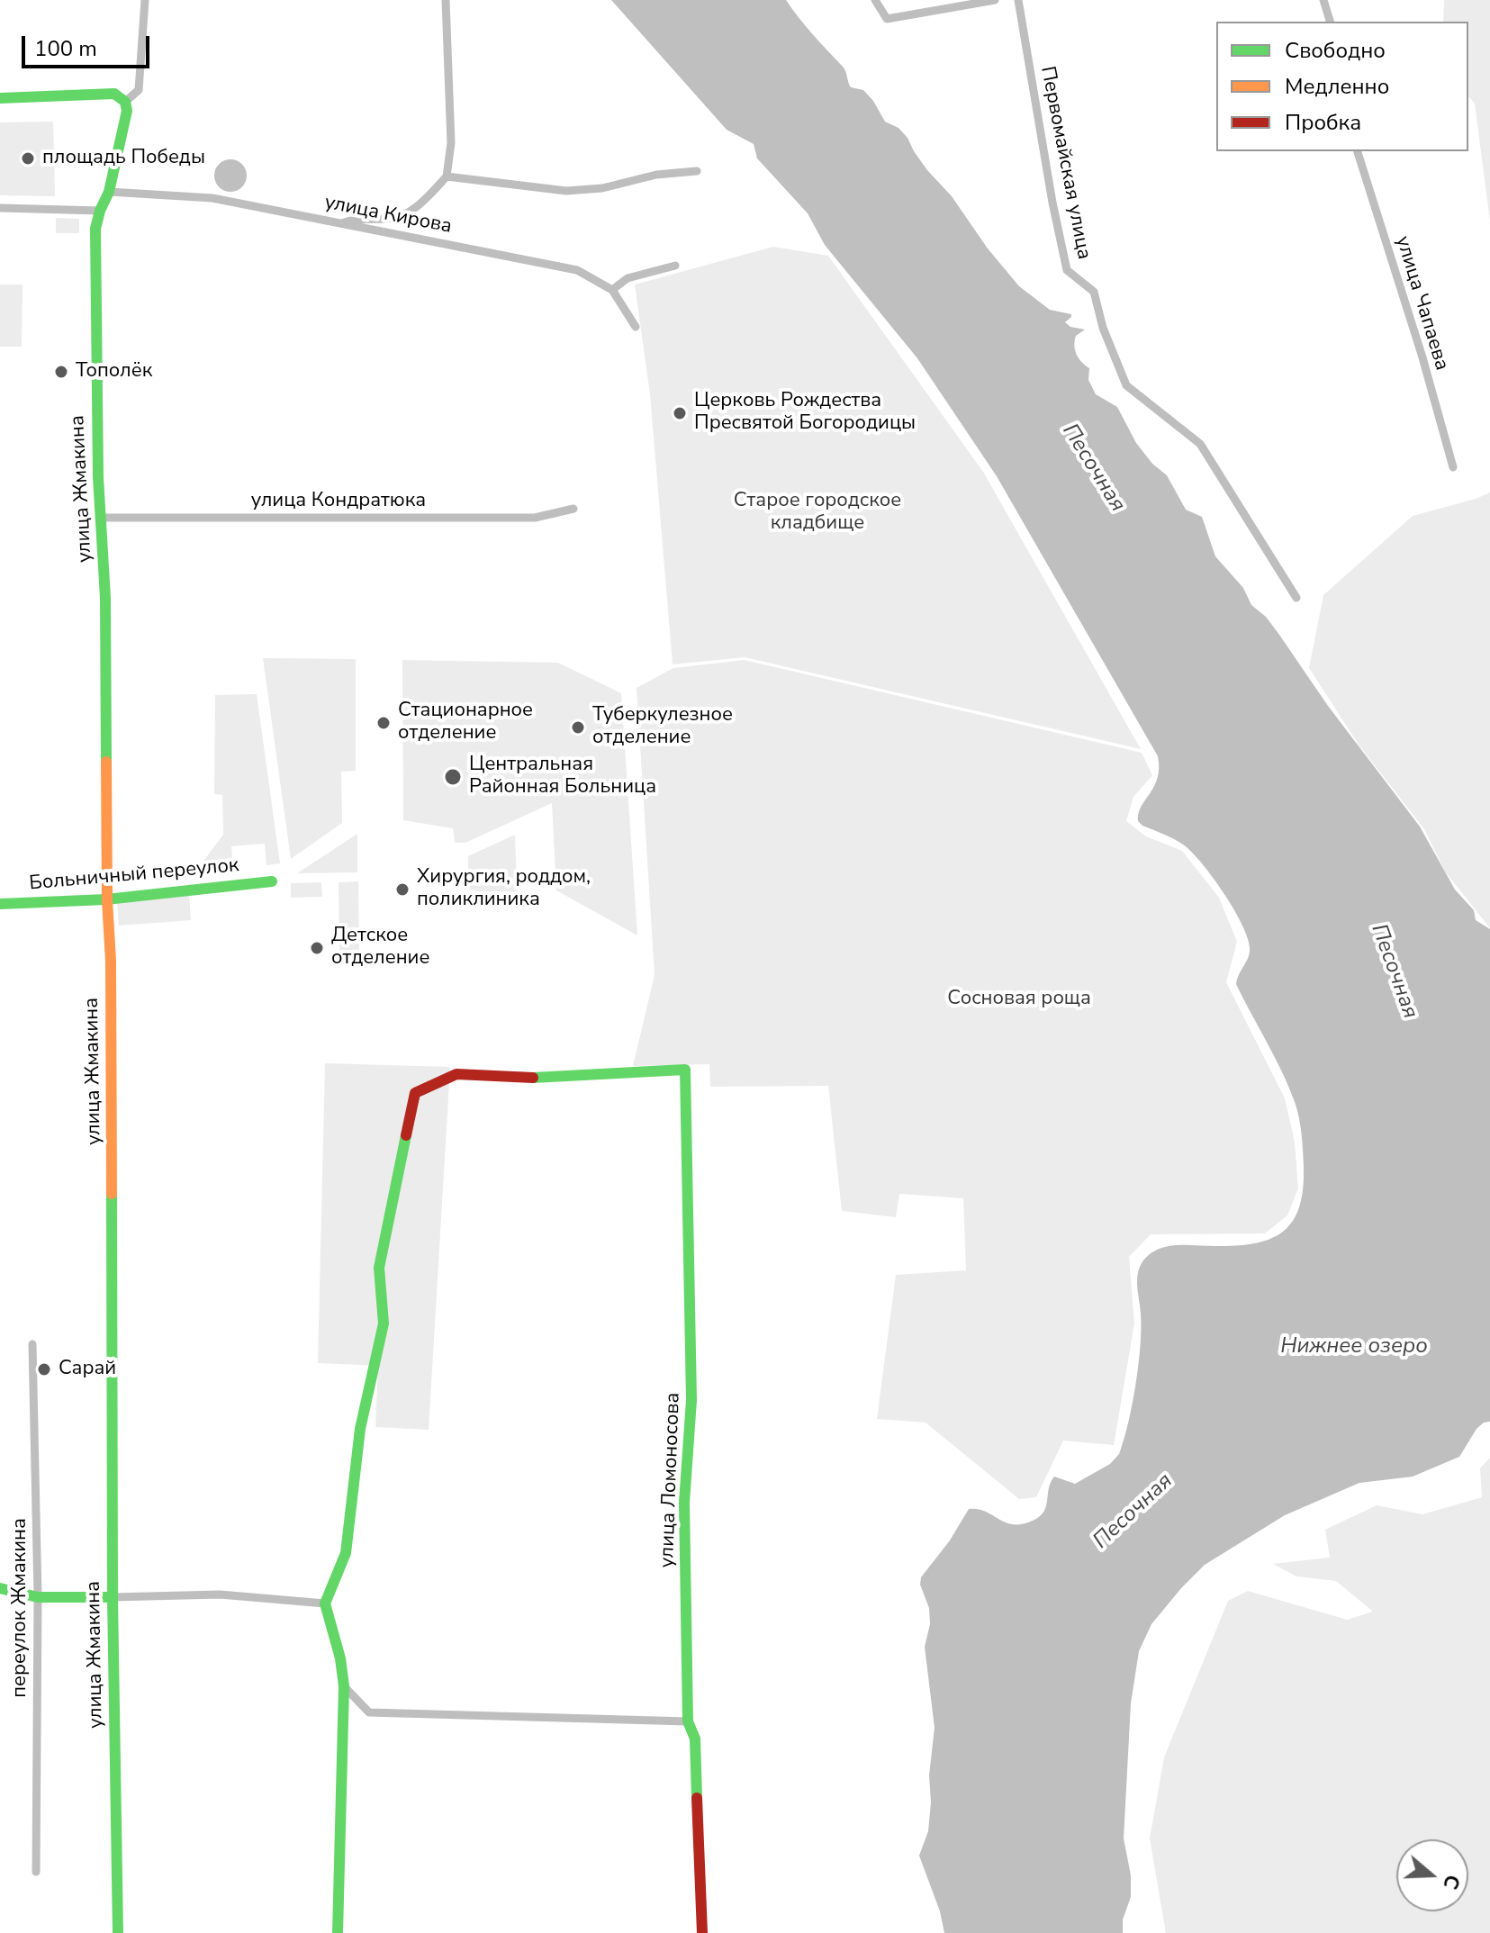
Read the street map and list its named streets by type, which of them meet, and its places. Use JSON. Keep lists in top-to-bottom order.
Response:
{
  "streets": {
    "street": [
      "Первомайская улица",
      "улица Кирова",
      "улица Чапаева",
      "улица Жмакина",
      "улица Кондратюка",
      "Больничный переулок",
      "улица Ломоносова",
      "переулок Жмакина"
    ]
  },
  "crossings": [
    ["улица Жмакина", "улица Кондратюка"],
    ["улица Жмакина", "Больничный переулок"]
  ],
  "water": ["Песочная", "Нижнее озеро"],
  "parks": ["Старое городское кладбище", "Сосновая роща"],
  "places": [
    "площадь Победы",
    "Тополёк",
    "Церковь Рождества Пресвятой Богородицы",
    "Стационарное отделение",
    "Туберкулезное отделение",
    "Центральная Районная Больница",
    "Хирургия, роддом, поликлиника",
    "Детское отделение",
    "Сарай"
  ],
  "legend": ["Свободно", "Медленно", "Пробка"],
  "scale_bar": "100 m",
  "north": "right"
}
